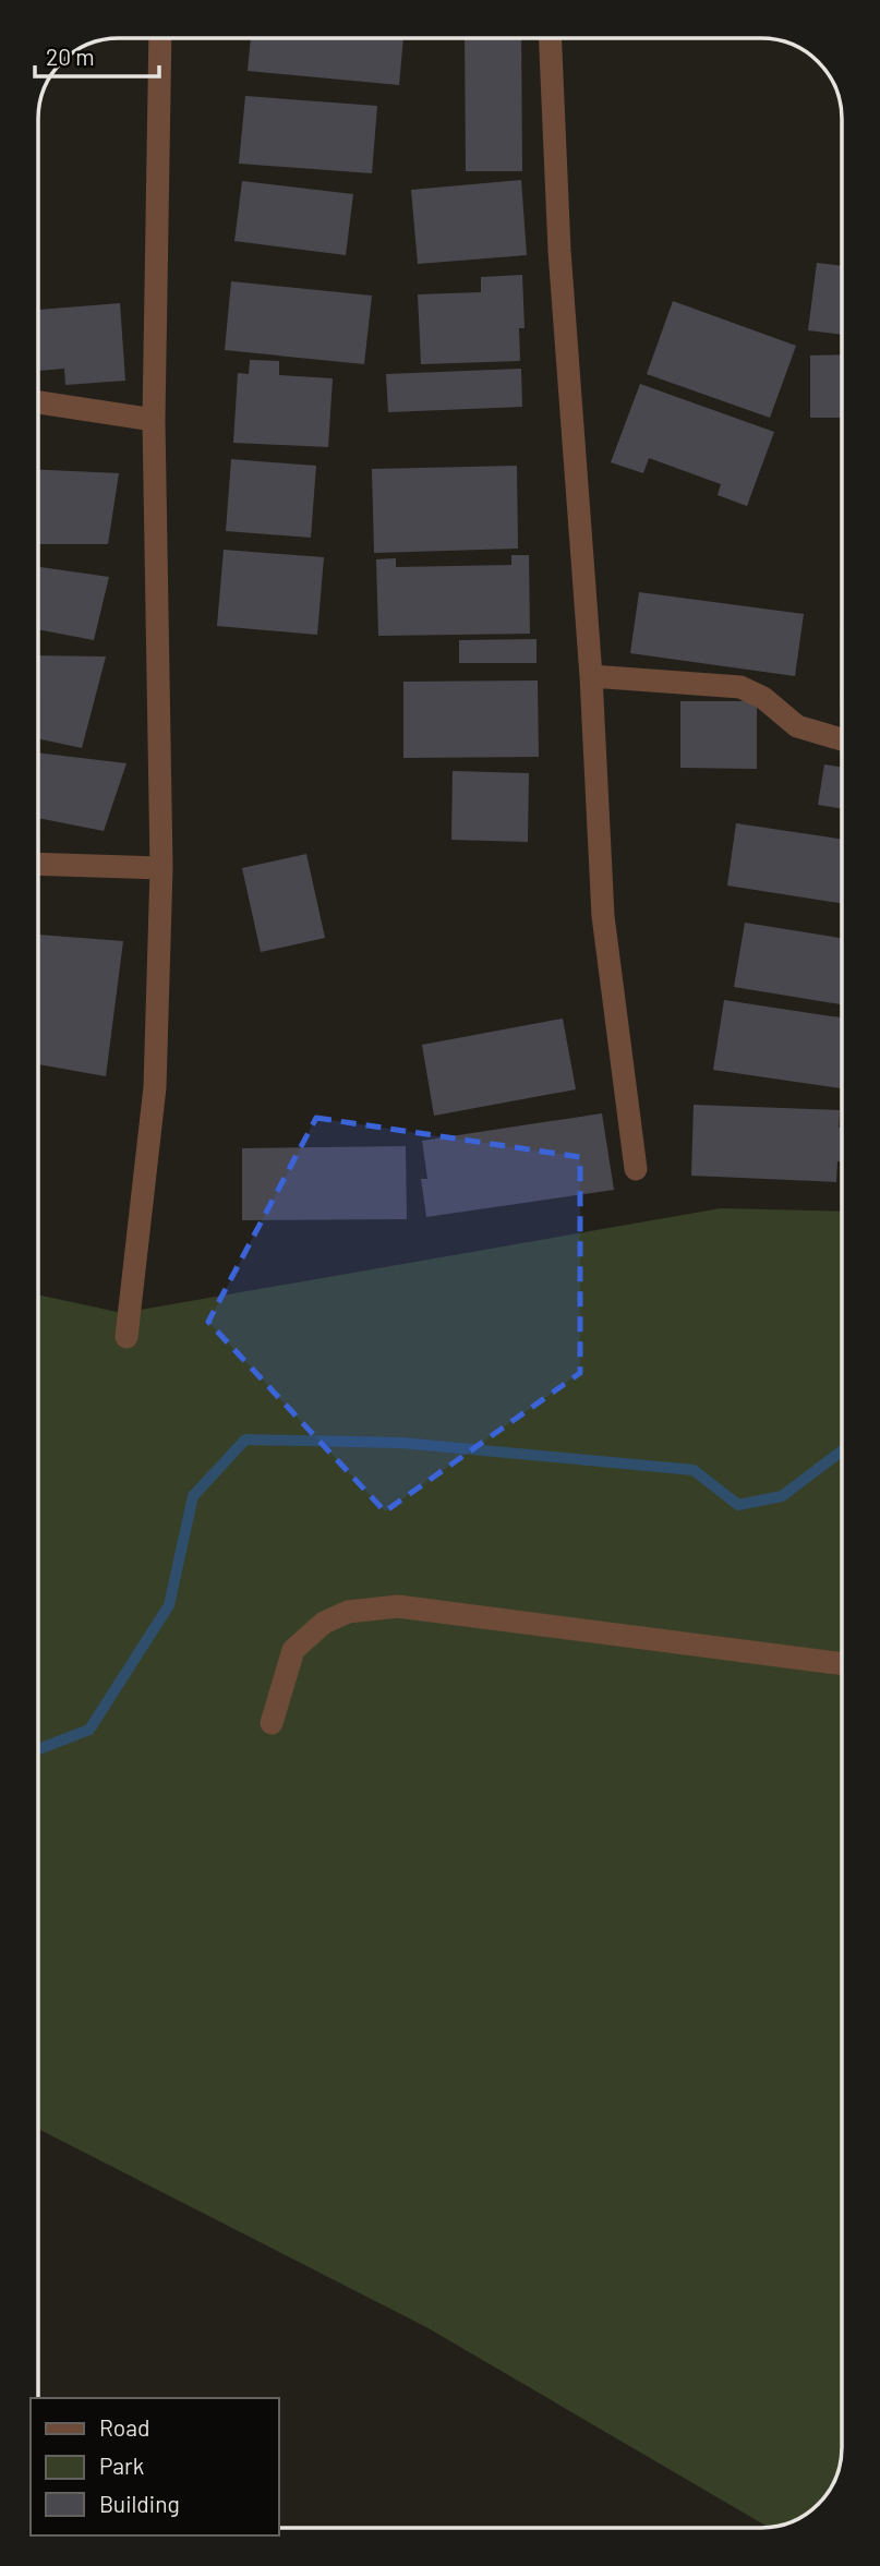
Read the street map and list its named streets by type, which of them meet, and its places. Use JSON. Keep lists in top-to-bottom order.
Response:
{
  "legend": ["Road", "Park", "Building"],
  "scale_bar": "20 m"
}
